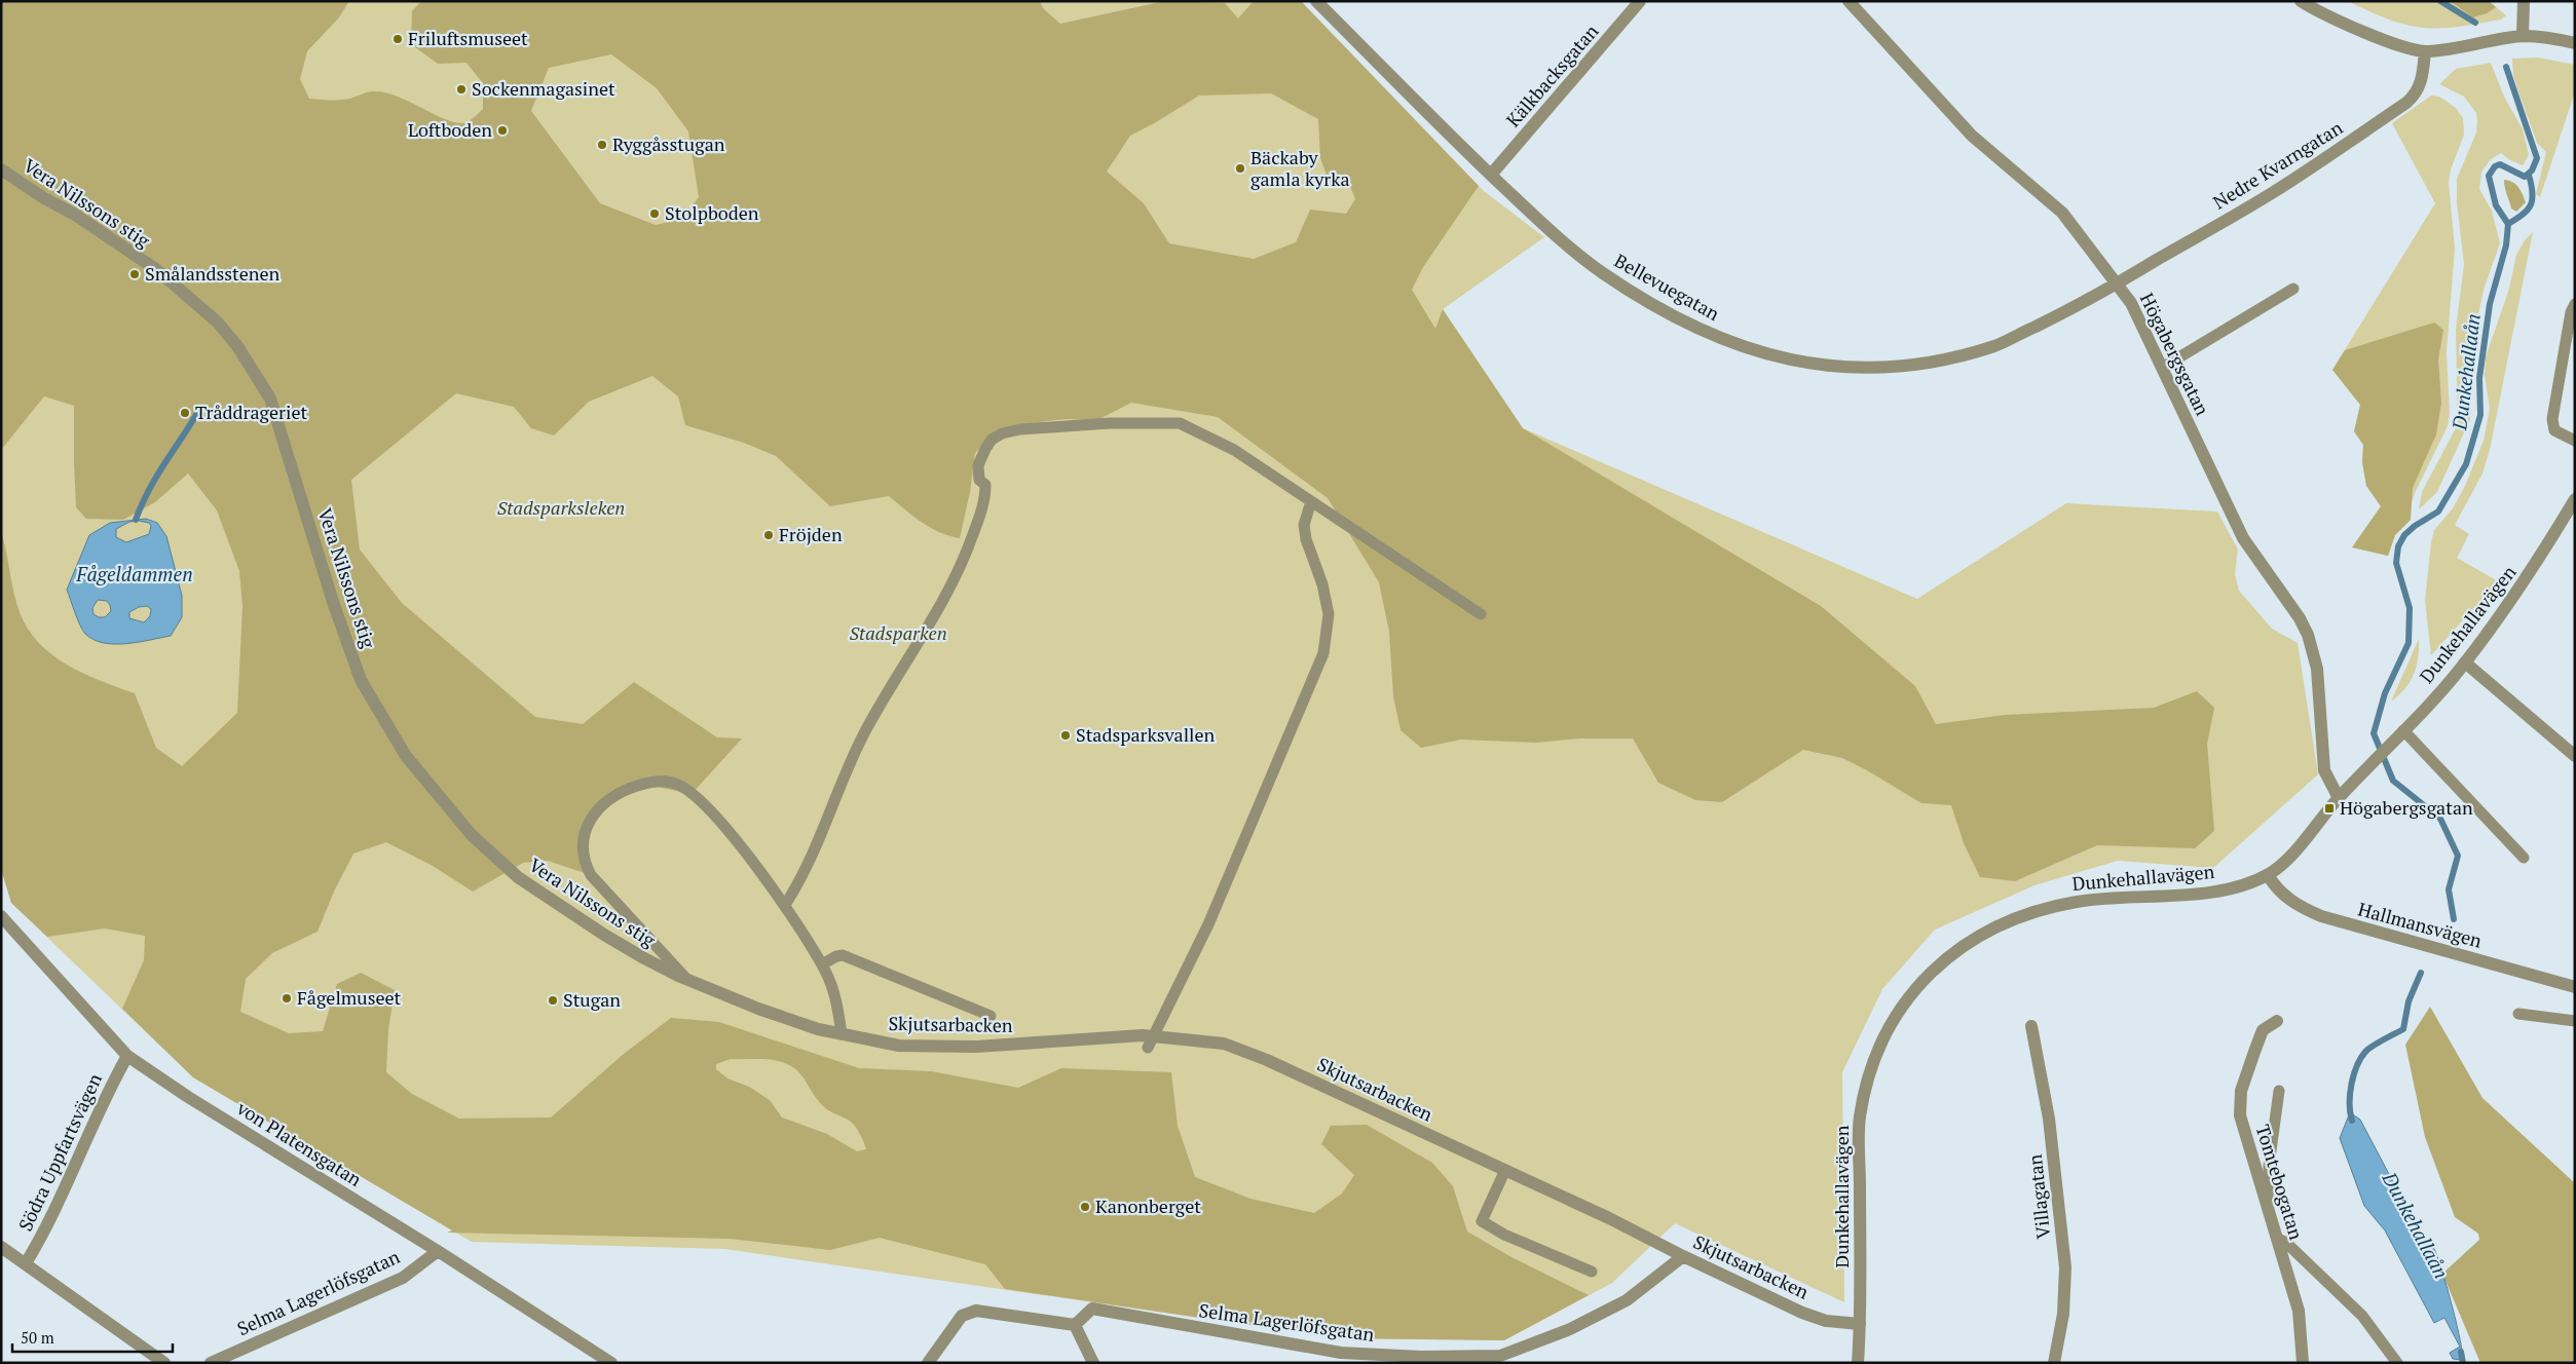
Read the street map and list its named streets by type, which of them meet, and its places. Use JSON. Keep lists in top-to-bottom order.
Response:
{
  "streets": {
    "street": [
      "Kälkbacksgatan",
      "Nedre Kvarngatan",
      "Vera Nilssons stig",
      "Bellevuegatan",
      "Högabergsgatan",
      "Dunkehallavägen",
      "Hallmansvägen",
      "Skjutsarbacken",
      "von Platensgatan",
      "Södra Uppfartsvägen",
      "Tomtebogatan",
      "Villagatan",
      "Selma Lagerlöfsgatan"
    ]
  },
  "crossings": [
    ["Kälkbacksgatan", "Bellevuegatan"],
    ["Nedre Kvarngatan", "Bellevuegatan"],
    ["Nedre Kvarngatan", "Högabergsgatan"],
    ["Vera Nilssons stig", "Skjutsarbacken"],
    ["Bellevuegatan", "Högabergsgatan"],
    ["Högabergsgatan", "Dunkehallavägen"],
    ["Dunkehallavägen", "Hallmansvägen"],
    ["Dunkehallavägen", "Skjutsarbacken"],
    ["Skjutsarbacken", "Selma Lagerlöfsgatan"],
    ["von Platensgatan", "Södra Uppfartsvägen"],
    ["von Platensgatan", "Selma Lagerlöfsgatan"]
  ],
  "water": ["Dunkehallaån", "Fågeldammen"],
  "parks": ["Stadsparksleken", "Stadsparken"],
  "places": {
    "other": [
      "Friluftsmuseet",
      "Sockenmagasinet",
      "Loftboden",
      "Ryggåsstugan",
      "Bäckaby gamla kyrka",
      "Stolpboden",
      "Smålandsstenen",
      "Tråddrageriet",
      "Fröjden",
      "Stadsparksvallen",
      "Fågelmuseet",
      "Stugan",
      "Kanonberget"
    ],
    "transit": ["Högabergsgatan"]
  },
  "scale_bar": "50 m"
}
